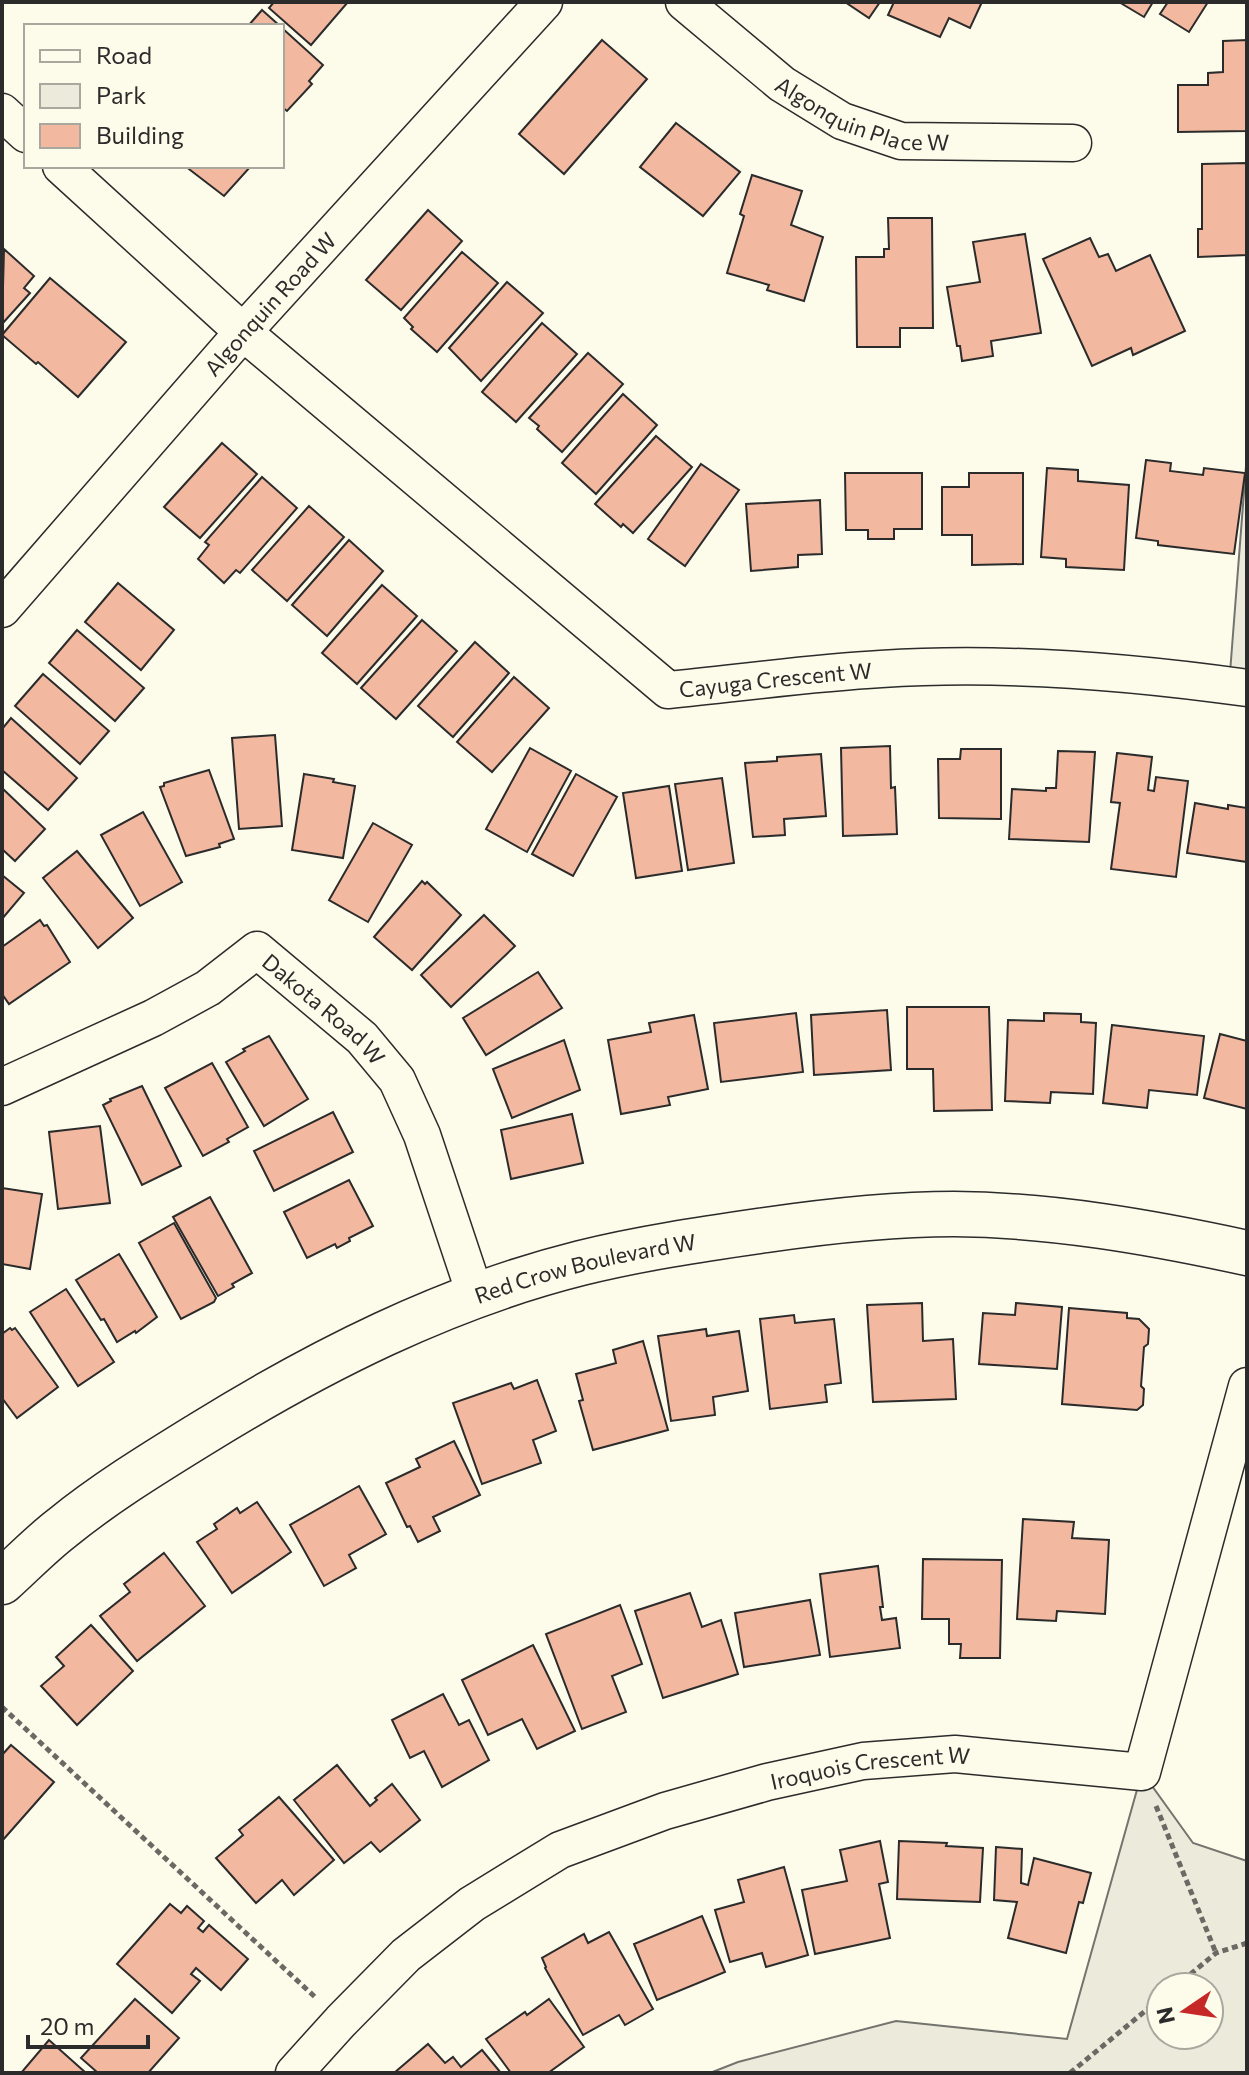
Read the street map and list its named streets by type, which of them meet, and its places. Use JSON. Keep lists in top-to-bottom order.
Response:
{
  "streets": {
    "street": [
      "Algonquin Place W",
      "Algonquin Road W",
      "Cayuga Crescent W",
      "Dakota Road W",
      "Red Crow Boulevard W",
      "Iroquois Crescent W"
    ]
  },
  "crossings": [
    ["Algonquin Road W", "Cayuga Crescent W"],
    ["Dakota Road W", "Red Crow Boulevard W"]
  ],
  "legend": ["Road", "Park", "Building"],
  "scale_bar": "20 m",
  "north": "left"
}
